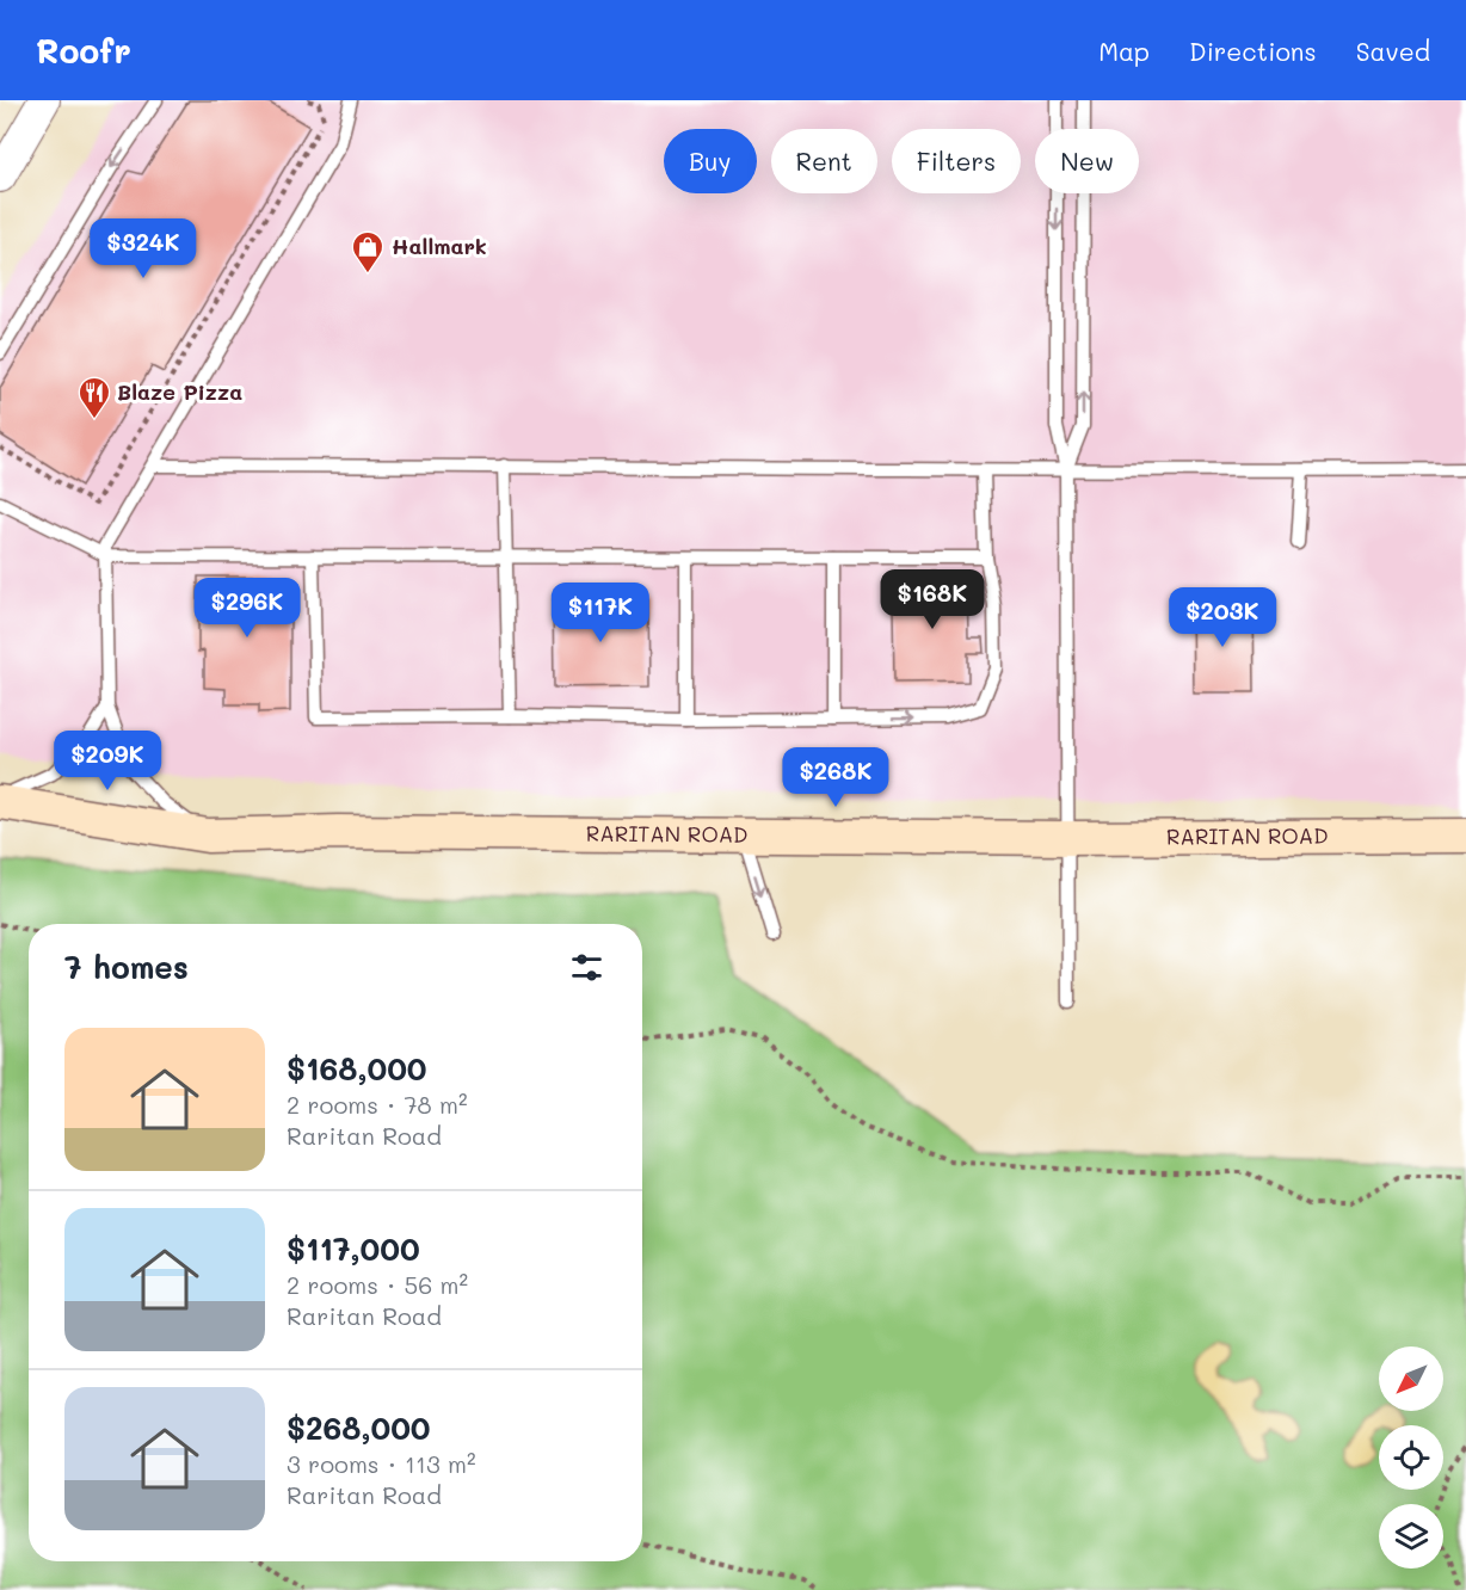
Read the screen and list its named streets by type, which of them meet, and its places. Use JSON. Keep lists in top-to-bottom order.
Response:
{
  "streets": {
    "main road": ["RARITAN ROAD"]
  },
  "places": {
    "shop": ["Hallmark"],
    "restaurant": ["Blaze Pizza"]
  },
  "north": "bottom left",
  "page": {
    "header": "Roofr",
    "nav": ["Map", "Directions", "Saved"],
    "chip": [
      "Buy",
      "Rent",
      "Filters",
      "New"
    ],
    "price": [
      "$324K",
      "$168K",
      "$296K",
      "$117K",
      "$203K",
      "$209K",
      "$268K"
    ],
    "heading": "7 homes",
    "list": [
      {
        "name": "$168,000",
        "note": "2 rooms · 78 m² · Raritan Road"
      },
      {
        "name": "$117,000",
        "note": "2 rooms · 56 m² · Raritan Road"
      },
      {
        "name": "$268,000",
        "note": "3 rooms · 113 m² · Raritan Road"
      }
    ]
  }
}
